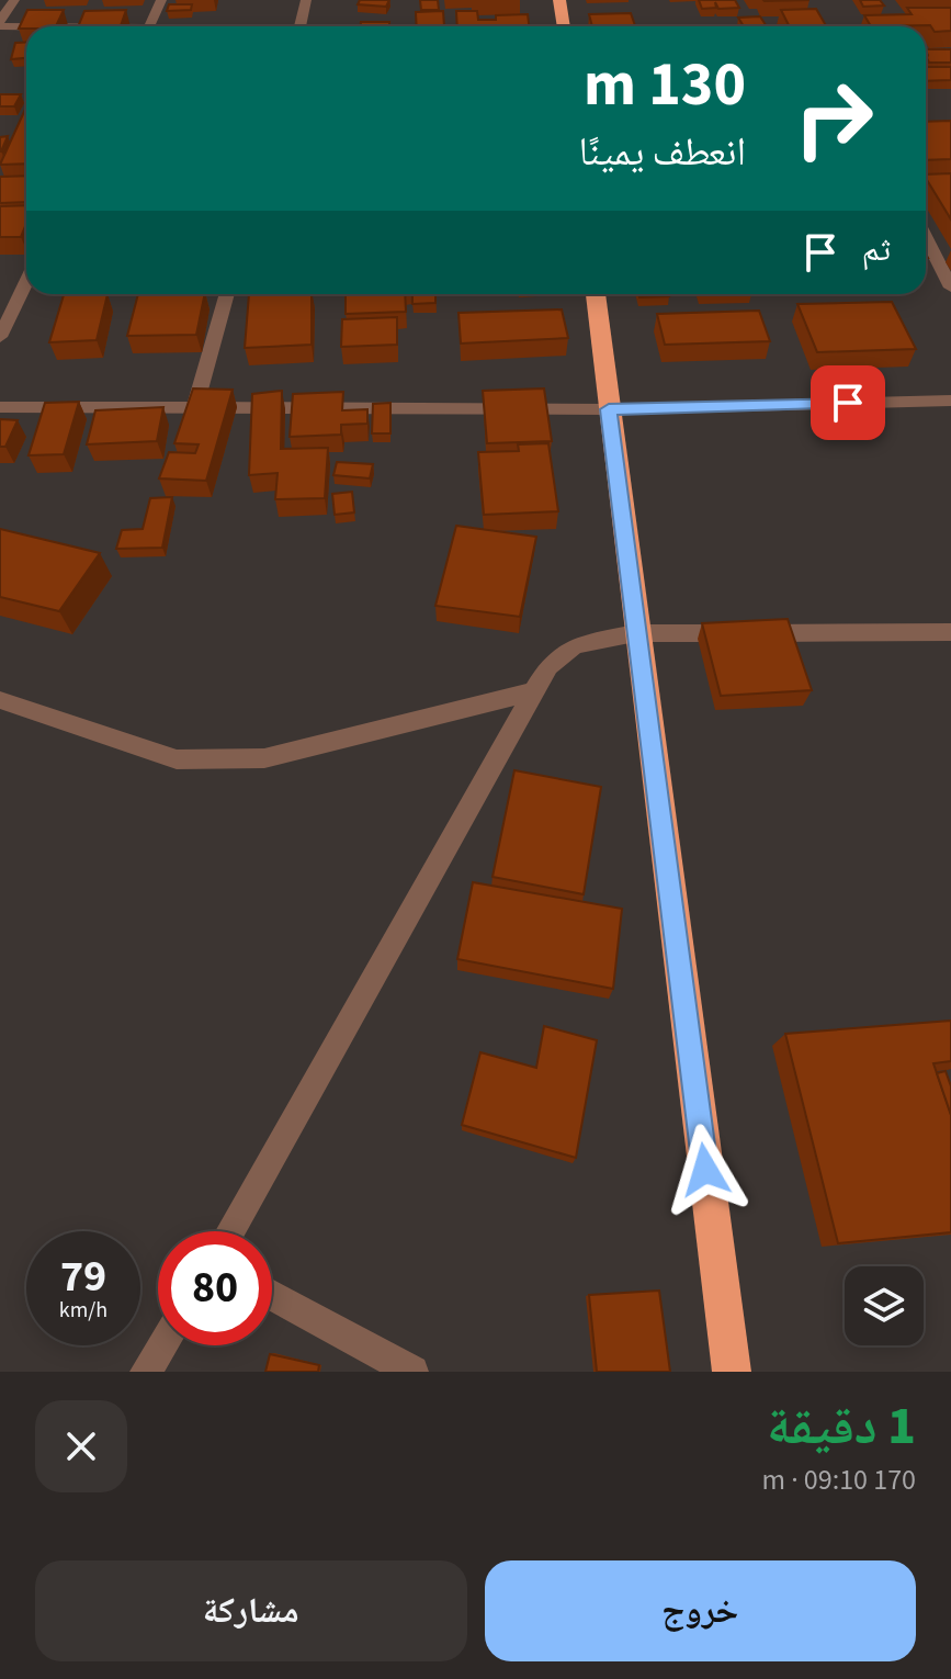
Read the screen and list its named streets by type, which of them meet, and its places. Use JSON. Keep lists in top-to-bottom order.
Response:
{
  "page": {
    "turn": ["130 m", "انعطف يمينًا"],
    "then": "ثم",
    "speed": "79 km/h",
    "limit": "80",
    "heading": ["1 دقيقة", "170 m · 09:10"],
    "buttons": ["خروج", "مشاركة"]
  }
}
